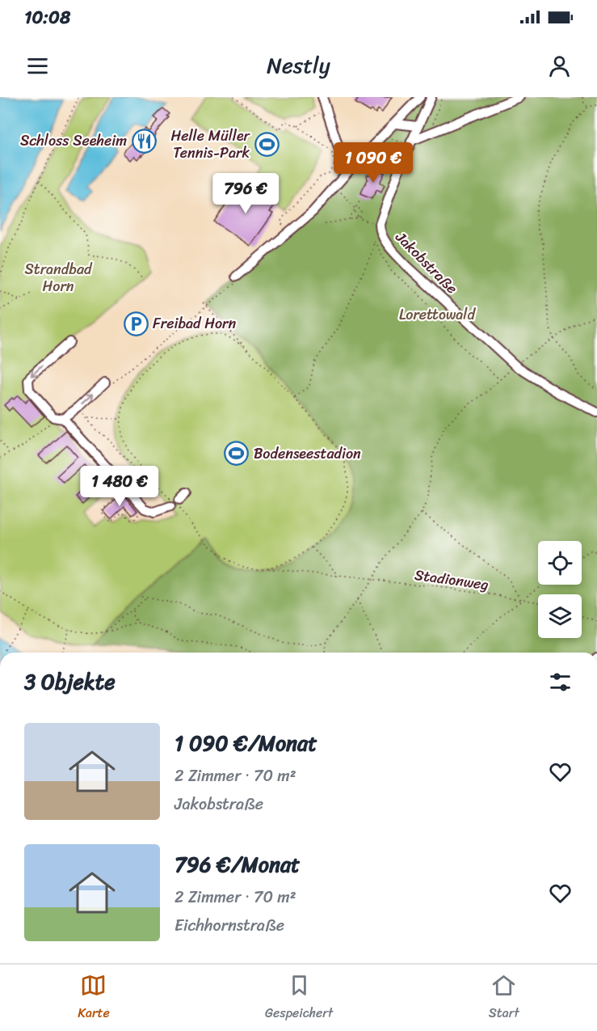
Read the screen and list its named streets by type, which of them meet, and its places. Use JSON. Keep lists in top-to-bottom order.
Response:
{
  "streets": {
    "street": ["Jakobstraße"],
    "path": ["Stadionweg"]
  },
  "parks": ["Strandbad Horn", "Lorettowald"],
  "places": {
    "restaurant": ["Schloss Seeheim"],
    "sports": ["Helle Müller Tennis-Park", "Bodenseestadion"],
    "parking": ["Freibad Horn"]
  },
  "page": {
    "status": "10:08",
    "header": "Nestly",
    "price": ["1 090 €", "796 €", "1 480 €"],
    "heading": "3 Objekte",
    "list": [
      {
        "name": "1 090 €/Monat",
        "note": "2 Zimmer · 70 m² · Jakobstraße"
      },
      {
        "name": "796 €/Monat",
        "note": "2 Zimmer · 70 m² · Eichhornstraße"
      }
    ],
    "tabs": ["Karte", "Gespeichert", "Start"]
  }
}
